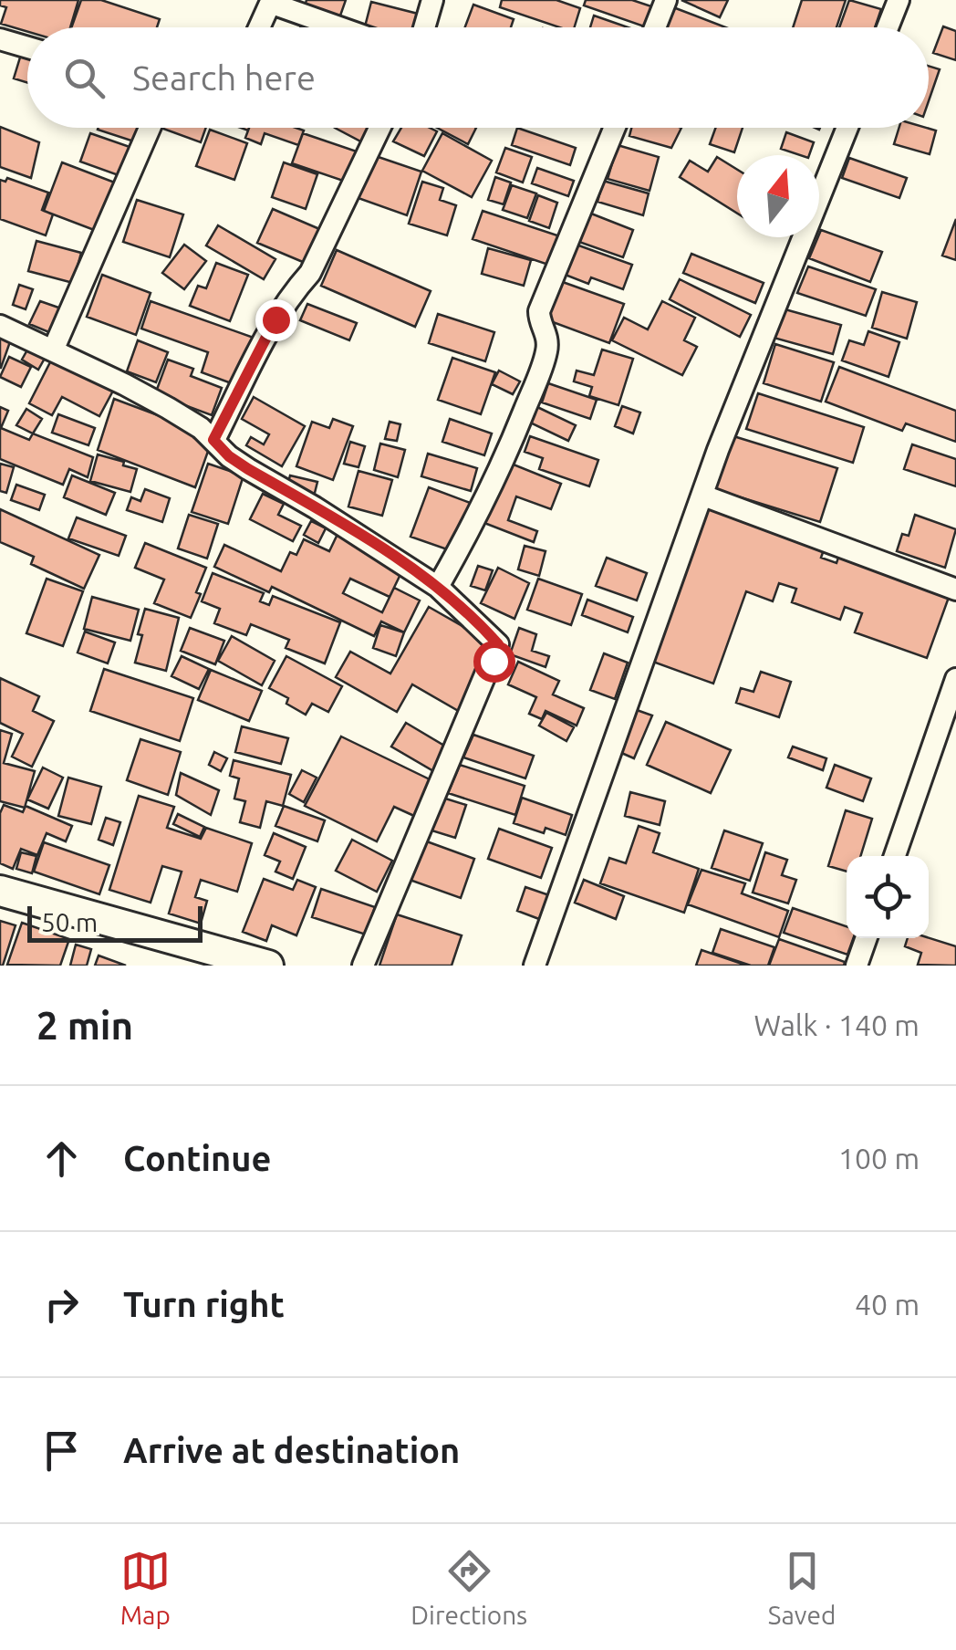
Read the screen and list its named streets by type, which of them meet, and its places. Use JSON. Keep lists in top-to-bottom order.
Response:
{
  "scale_bar": "50 m",
  "north": "top",
  "page": {
    "search": "Search here",
    "scale": "50 m",
    "heading": ["2 min", "Walk · 140 m"],
    "list": [
      ["Continue", "100 m"],
      ["Turn right", "40 m"],
      "Arrive at destination"
    ],
    "nav": ["Map", "Directions", "Saved"]
  }
}
